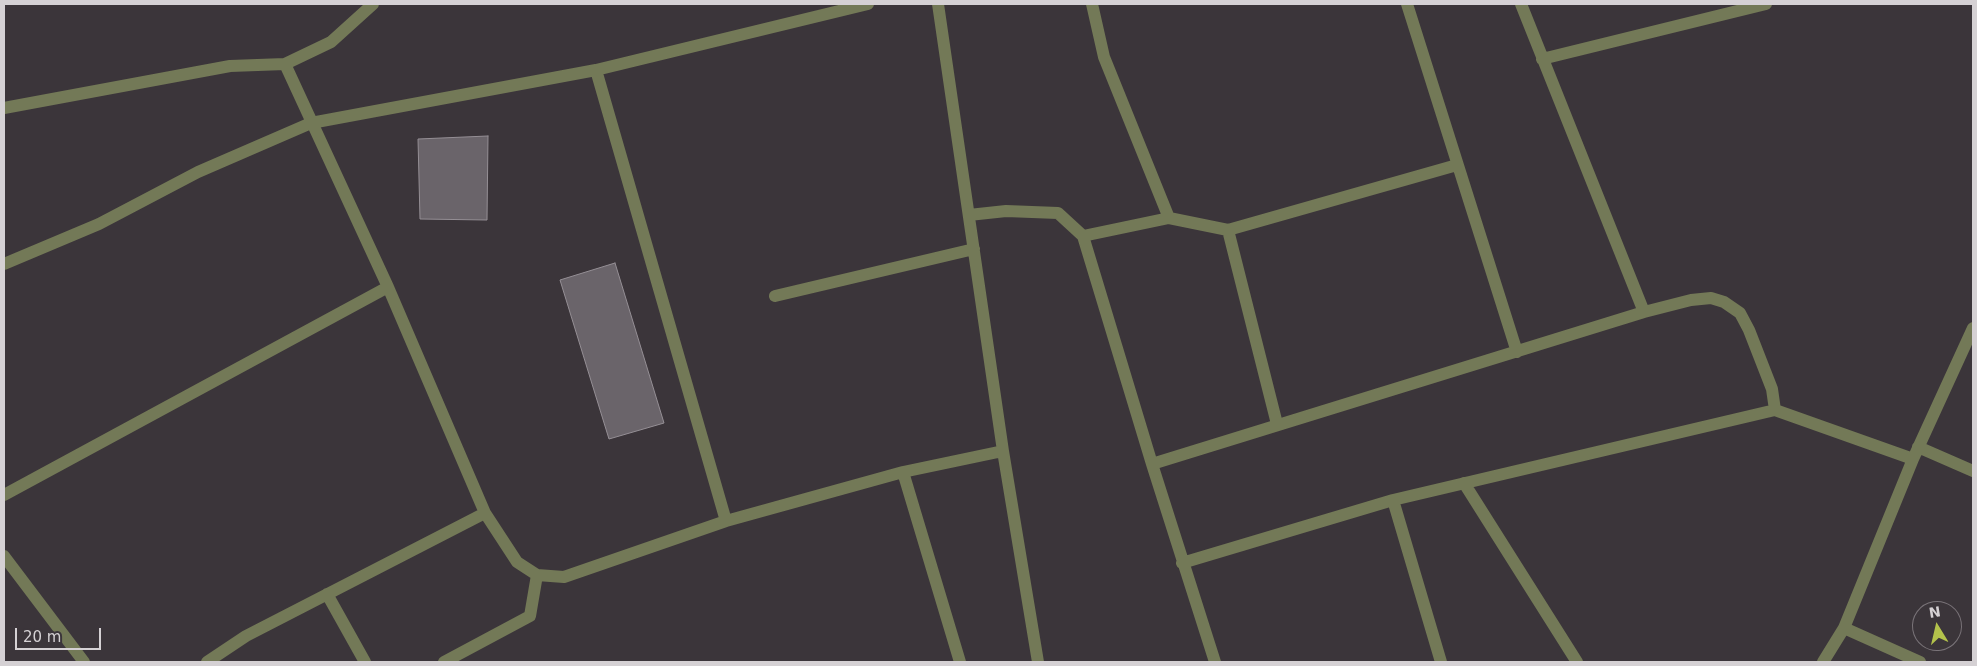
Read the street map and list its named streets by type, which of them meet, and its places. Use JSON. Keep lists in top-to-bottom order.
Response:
{
  "scale_bar": "20 m",
  "north": "top"
}
